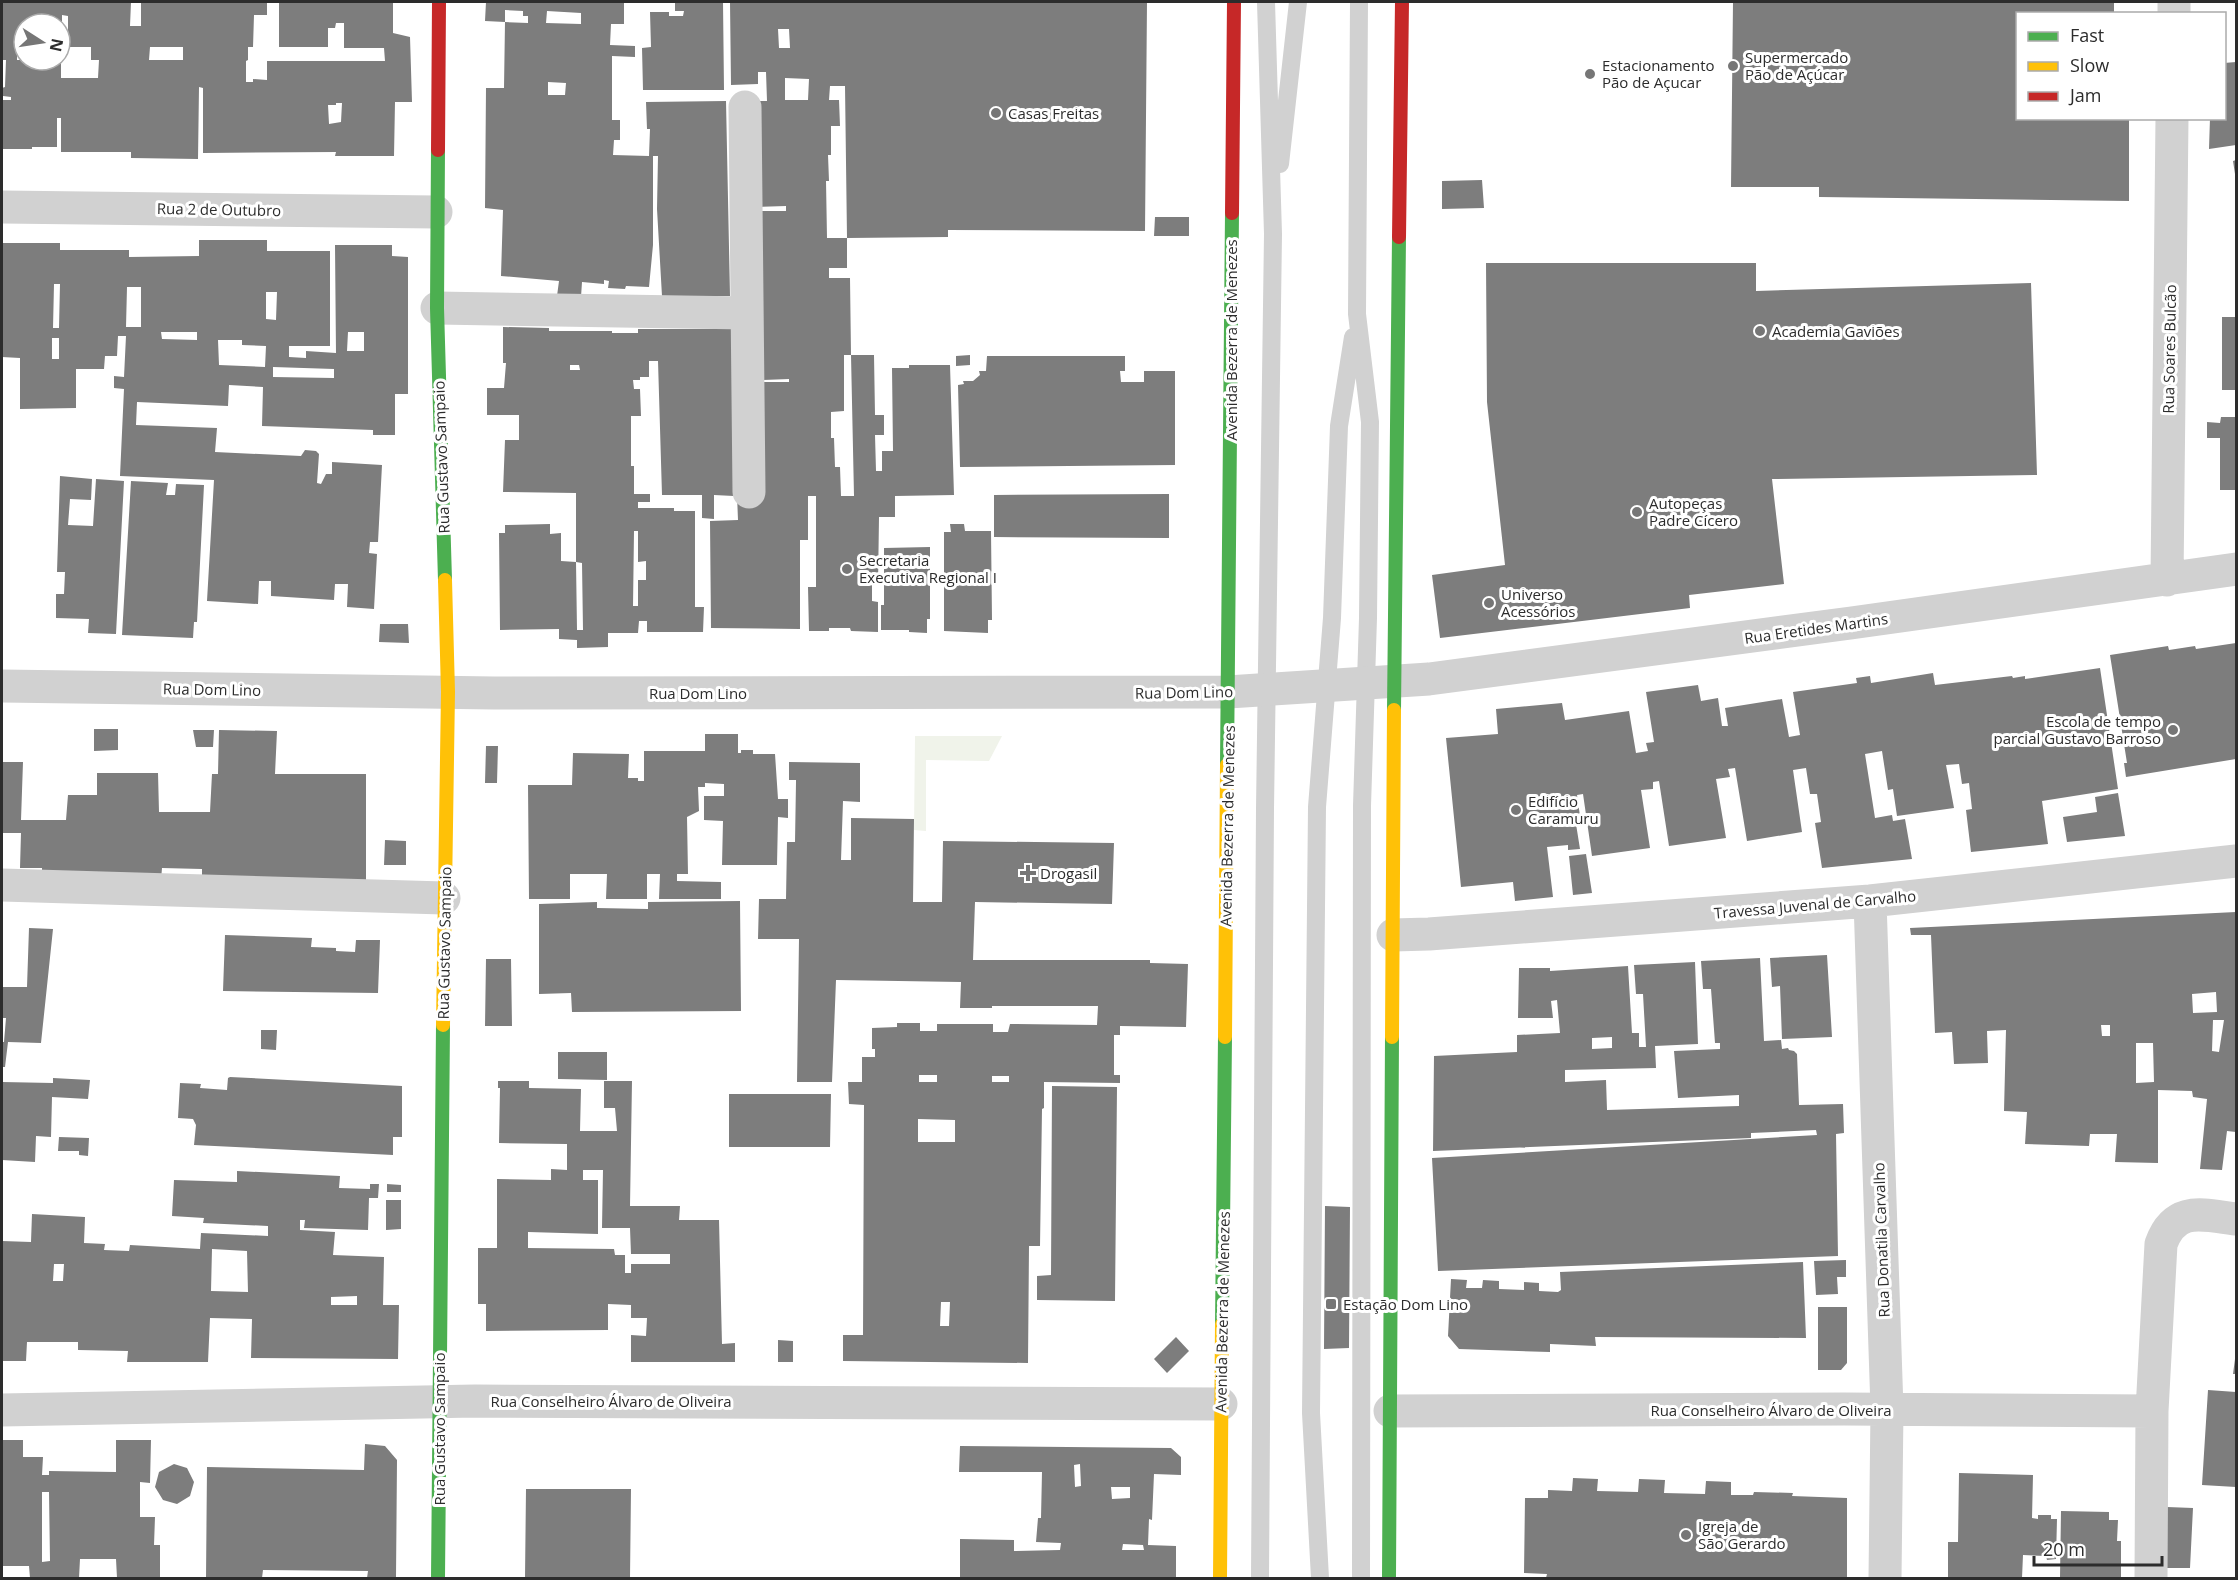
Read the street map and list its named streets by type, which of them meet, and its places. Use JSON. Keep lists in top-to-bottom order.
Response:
{
  "streets": {
    "main road": ["Avenida Bezerra de Menezes", "Rua Gustavo Sampaio"],
    "street": [
      "Rua 2 de Outubro",
      "Rua Soares Bulcão",
      "Rua Eretides Martins",
      "Rua Dom Lino",
      "Travessa Juvenal de Carvalho",
      "Rua Donatila Carvalho",
      "Rua Conselheiro Álvaro de Oliveira"
    ]
  },
  "crossings": [
    ["Rua 2 de Outubro", "Rua Gustavo Sampaio"],
    ["Avenida Bezerra de Menezes", "Rua Dom Lino"],
    ["Avenida Bezerra de Menezes", "Rua Conselheiro Álvaro de Oliveira"],
    ["Rua Soares Bulcão", "Rua Eretides Martins"],
    ["Rua Gustavo Sampaio", "Rua Dom Lino"],
    ["Rua Gustavo Sampaio", "Rua Conselheiro Álvaro de Oliveira"],
    ["Rua Eretides Martins", "Rua Dom Lino"],
    ["Travessa Juvenal de Carvalho", "Rua Donatila Carvalho"],
    ["Rua Donatila Carvalho", "Rua Conselheiro Álvaro de Oliveira"]
  ],
  "places": {
    "other": [
      "Supermercado Pão de Açúcar",
      "Estacionamento Pão de Açucar",
      "Casas Freitas",
      "Academia Gaviões",
      "Autopeças Padre Cícero",
      "Secretaria Executiva Regional I",
      "Universo Acessórios",
      "Escola de tempo parcial Gustavo Barroso",
      "Edifício Caramuru",
      "Igreja de São Gerardo"
    ],
    "health": ["Drogasil"],
    "transit": ["Estação Dom Lino"]
  },
  "legend": ["Fast", "Slow", "Jam"],
  "scale_bar": "20 m",
  "north": "right"
}
